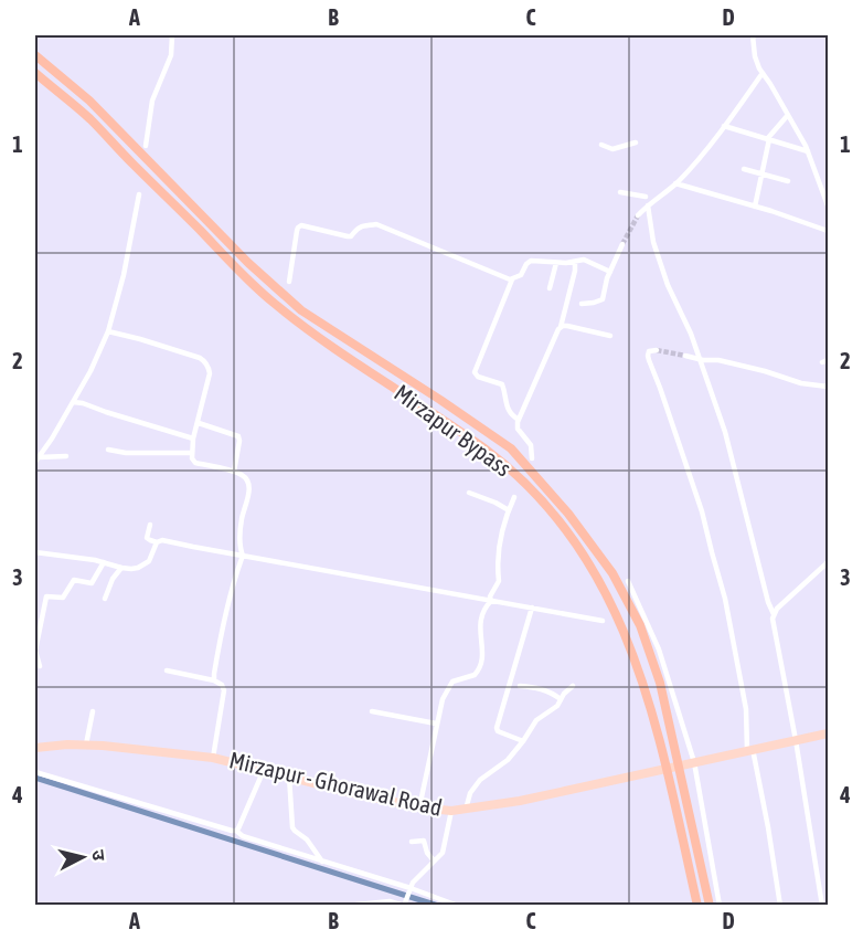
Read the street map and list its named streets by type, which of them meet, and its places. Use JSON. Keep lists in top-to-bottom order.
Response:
{
  "streets": {
    "highway": ["Mirzapur Bypass"],
    "main road": ["Mirzapur - Ghorawal Road"]
  },
  "north": "right",
  "grid": {
    "columns": [
      "A",
      "B",
      "C",
      "D"
    ],
    "rows": [
      "1",
      "2",
      "3",
      "4"
    ]
  }
}
